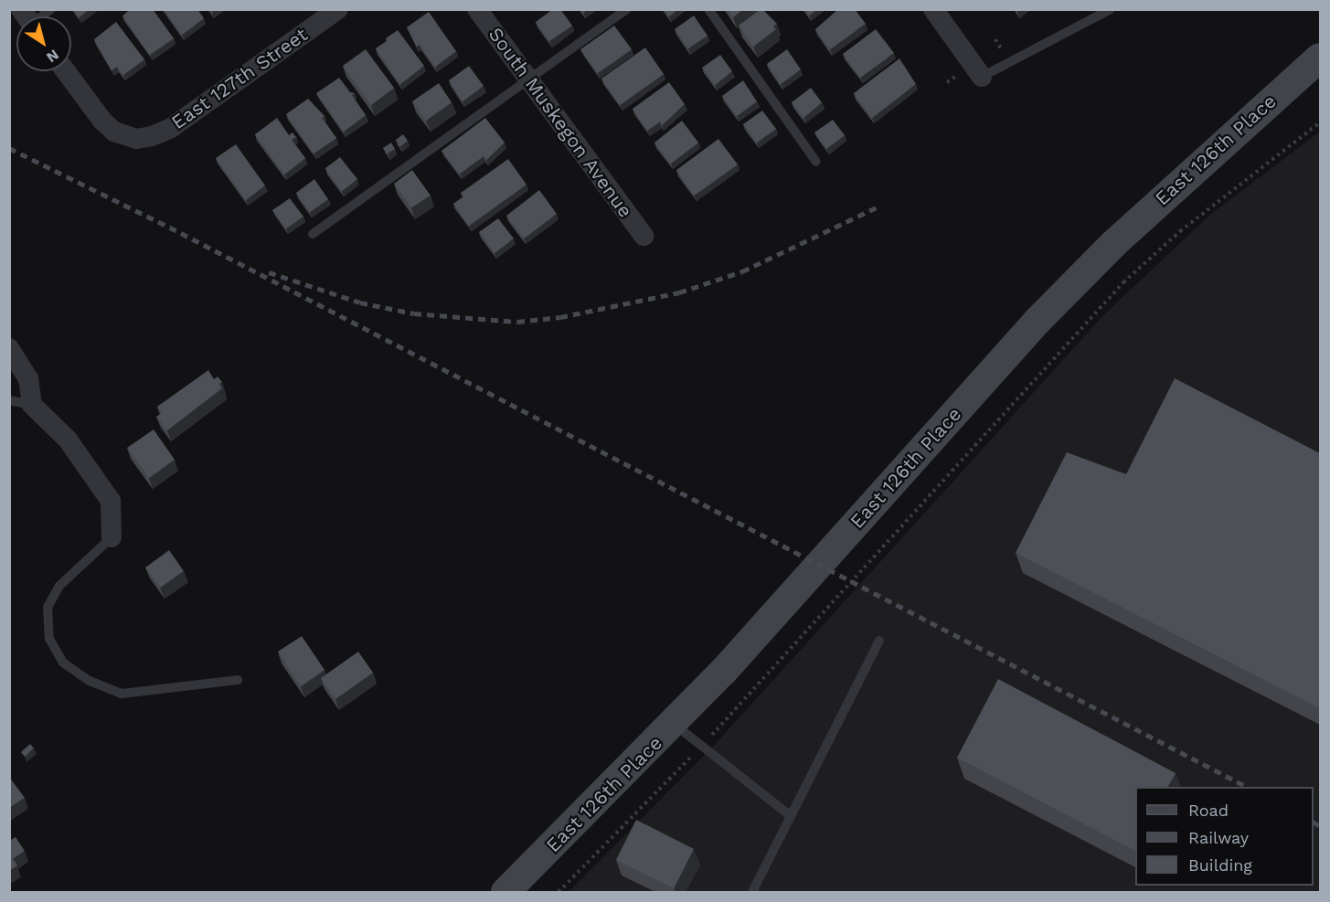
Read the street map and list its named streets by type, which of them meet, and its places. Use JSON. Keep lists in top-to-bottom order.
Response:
{
  "streets": {
    "street": ["East 127th Street", "South Muskegon Avenue", "East 126th Place"]
  },
  "legend": ["Road", "Railway", "Building"],
  "north": "bottom right"
}
